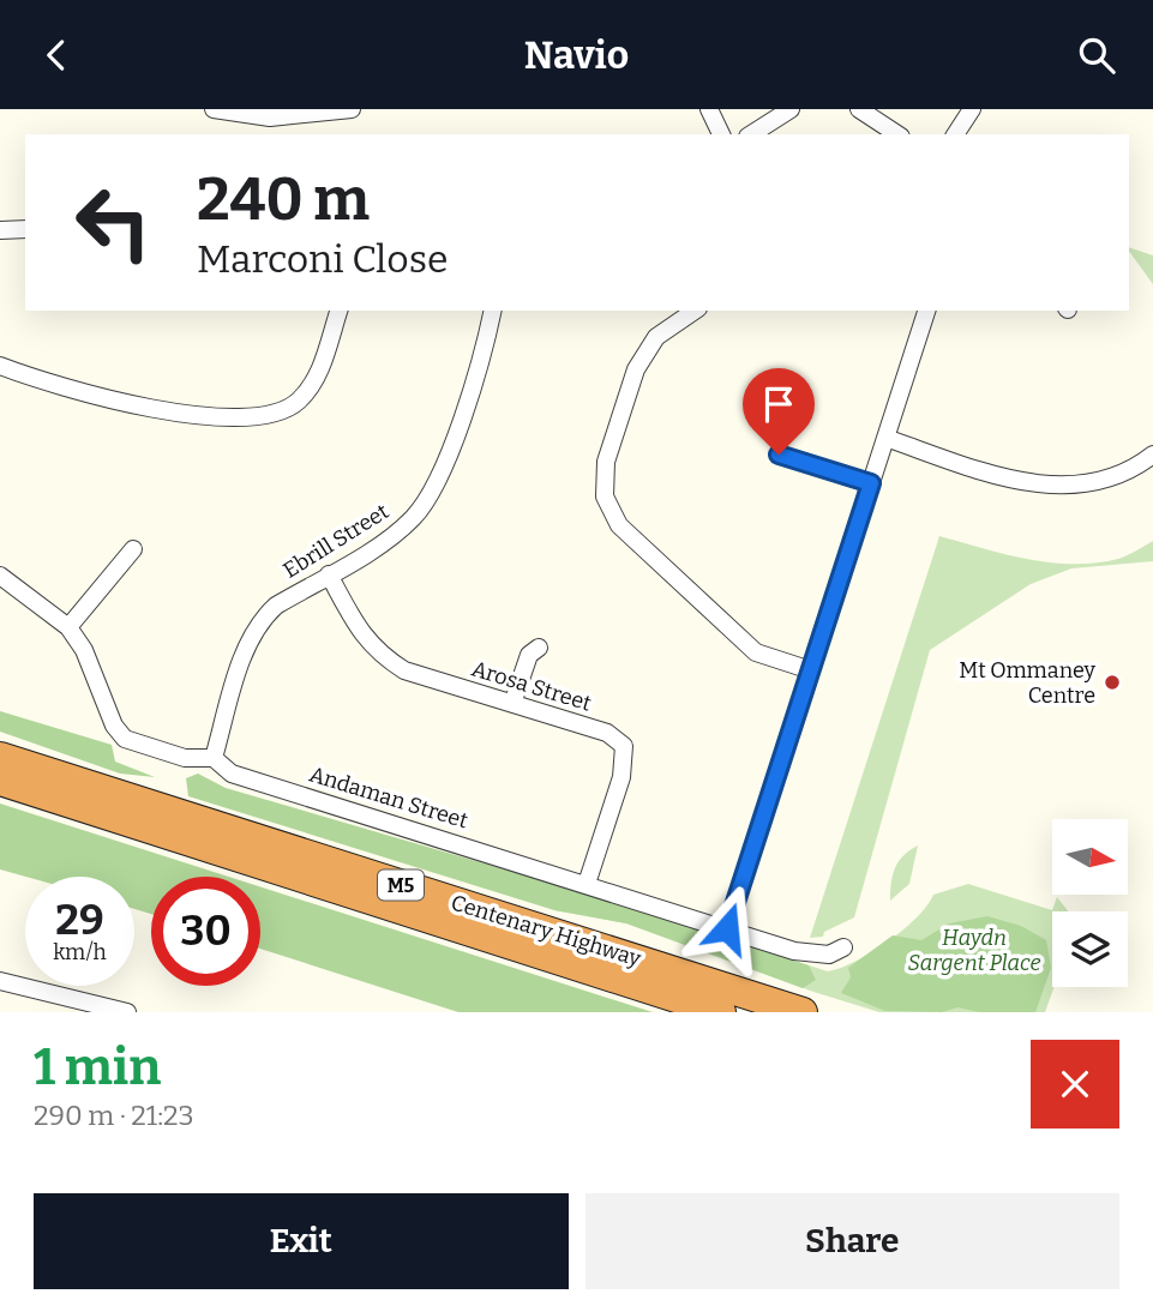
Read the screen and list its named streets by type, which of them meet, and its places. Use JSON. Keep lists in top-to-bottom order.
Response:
{
  "streets": {
    "highway": ["M5", "Centenary Highway"],
    "street": ["Ebrill Street", "Arosa Street", "Andaman Street"]
  },
  "crossings": [
    ["Ebrill Street", "Arosa Street"],
    ["Ebrill Street", "Andaman Street"],
    ["Arosa Street", "Andaman Street"]
  ],
  "parks": ["Haydn Sargent Place"],
  "places": ["Mt Ommaney Centre"],
  "north": "right",
  "page": {
    "header": "Navio",
    "turn": ["240 m", "Marconi Close"],
    "speed": "29 km/h",
    "limit": "30",
    "heading": ["1 min", "290 m · 21:23"],
    "buttons": ["Exit", "Share"]
  }
}
